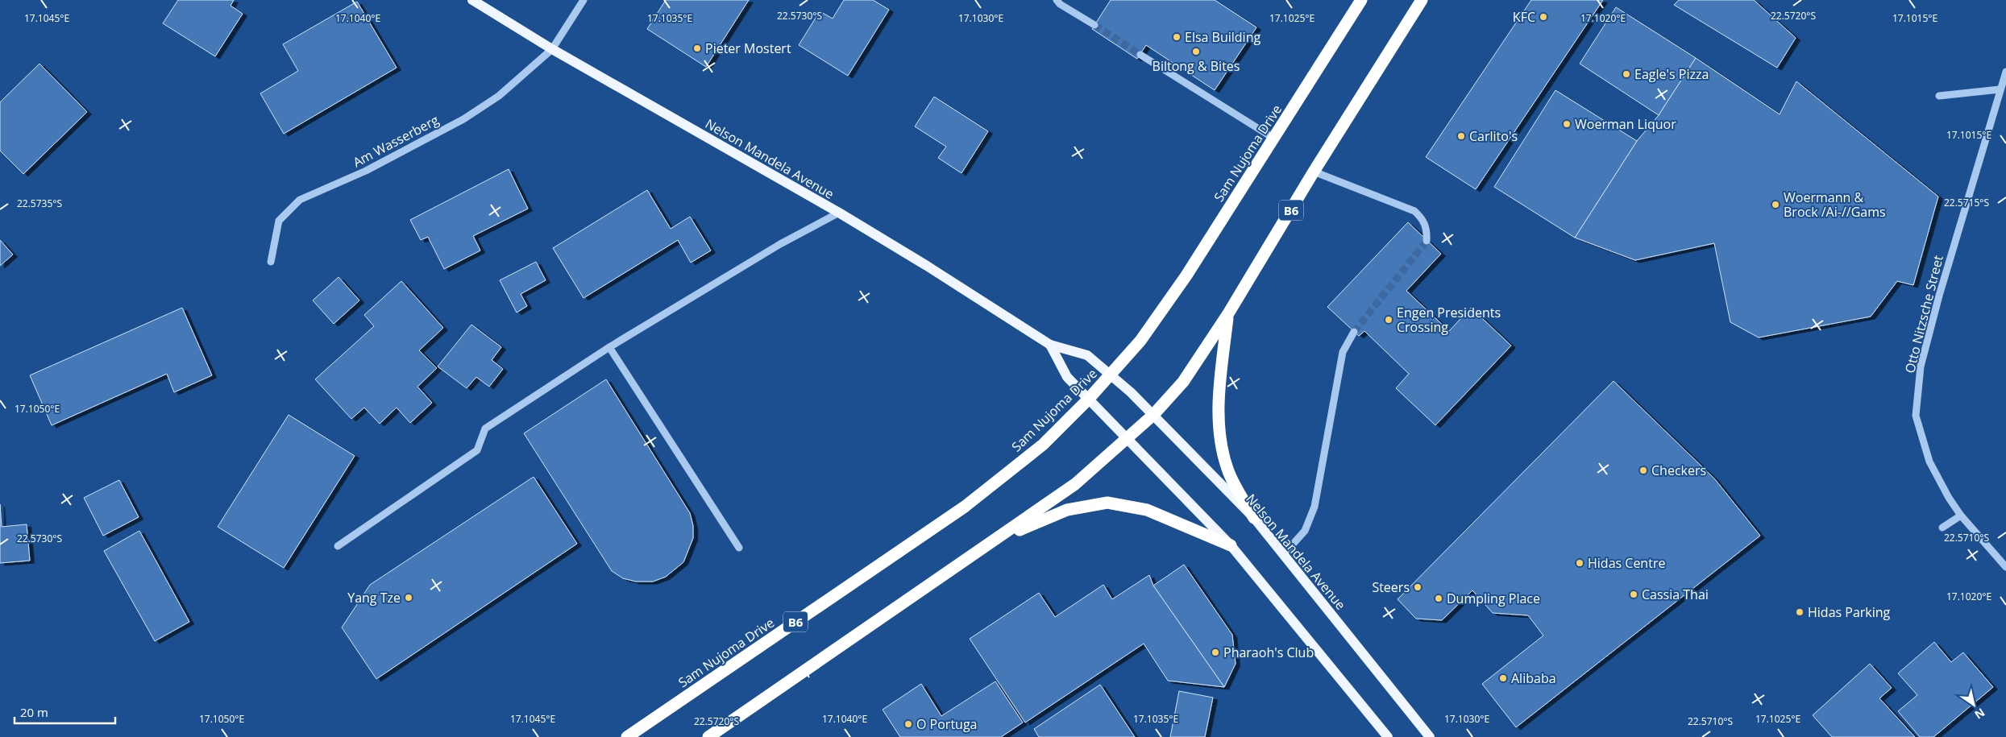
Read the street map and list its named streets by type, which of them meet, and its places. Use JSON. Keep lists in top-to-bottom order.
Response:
{
  "streets": {
    "highway": ["Sam Nujoma Drive", "B6"],
    "main road": ["Nelson Mandela Avenue"],
    "street": ["Am Wasserberg", "Otto Nitzsche Street"]
  },
  "crossings": [
    ["Am Wasserberg", "Nelson Mandela Avenue"],
    ["Sam Nujoma Drive", "Nelson Mandela Avenue"],
    ["Nelson Mandela Avenue", "B6"]
  ],
  "places": [
    "KFC",
    "Elsa Building",
    "Pieter Mostert",
    "Biltong & Bites",
    "Eagle's Pizza",
    "Woerman Liquor",
    "Carlito's",
    "Woermann & Brock /Ai-//Gams",
    "Engen Presidents Crossing",
    "Checkers",
    "Hidas Centre",
    "Steers",
    "Cassia Thai",
    "Yang Tze",
    "Dumpling Place",
    "Hidas Parking",
    "Pharaoh's Club",
    "Alibaba",
    "O Portuga"
  ],
  "scale_bar": "20 m",
  "north": "bottom right",
  "coordinates": [
    "22.5730°S",
    "22.5720°S",
    "17.1015°E",
    "17.1045°E",
    "17.1040°E",
    "17.1035°E",
    "17.1030°E",
    "17.1025°E",
    "17.1020°E",
    "22.5715°S",
    "22.5735°S",
    "17.1050°E",
    "22.5710°S"
  ]
}
